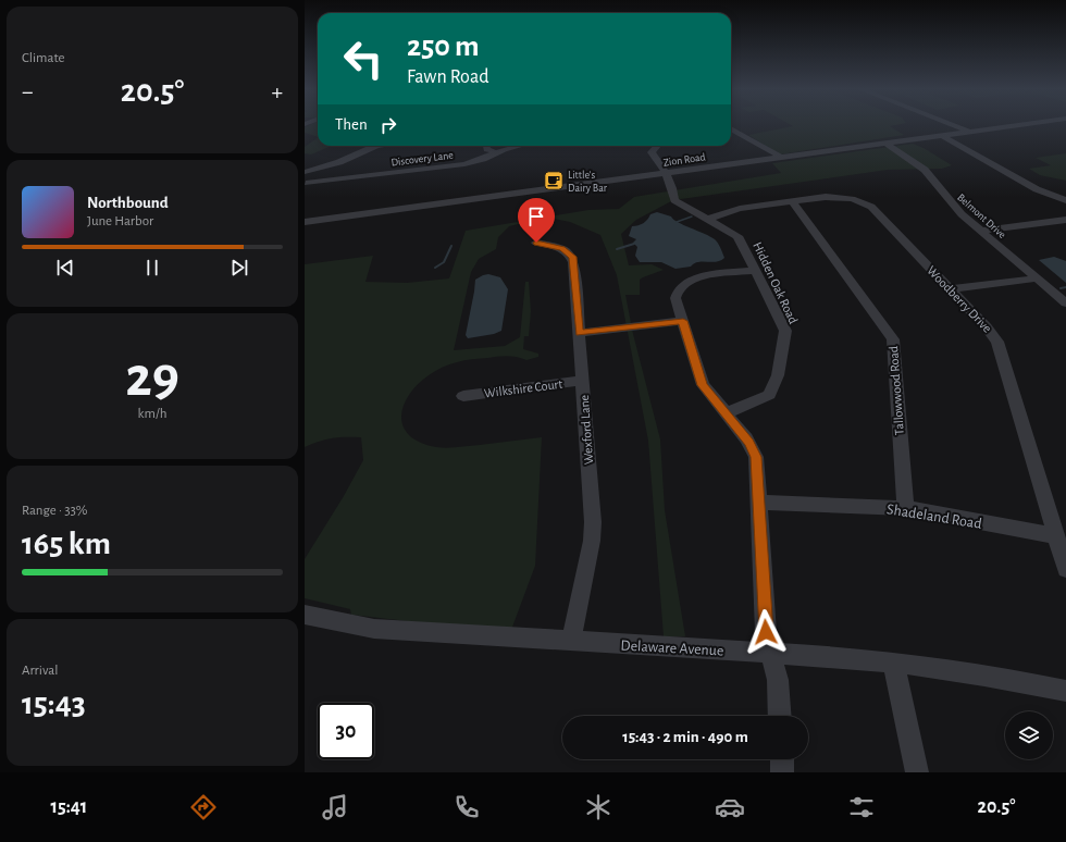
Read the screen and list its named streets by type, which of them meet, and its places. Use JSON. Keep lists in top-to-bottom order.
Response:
{
  "streets": {
    "street": [
      "Discovery Lane",
      "Zion Road",
      "Belmont Drive",
      "Hidden Oak Road",
      "Woodberry Drive",
      "Wilkshire Court",
      "Tallowwood Road",
      "Wexford Lane",
      "Shadeland Road",
      "Delaware Avenue"
    ]
  },
  "crossings": [
    ["Zion Road", "Belmont Drive"],
    ["Zion Road", "Hidden Oak Road"],
    ["Hidden Oak Road", "Woodberry Drive"],
    ["Woodberry Drive", "Tallowwood Road"],
    ["Woodberry Drive", "Shadeland Road"],
    ["Wilkshire Court", "Wexford Lane"],
    ["Tallowwood Road", "Shadeland Road"],
    ["Wexford Lane", "Delaware Avenue"]
  ],
  "places": {
    "cafe": ["Little's Dairy Bar"]
  },
  "page": {
    "tile": [
      "Climate",
      ["29", "km/h"],
      ["Range · 33%", "165 km"],
      ["Arrival", "15:43"]
    ],
    "turn": ["250 m", "Fawn Road"],
    "heat": ["−", "20.5°", "+"],
    "then": "Then",
    "song": ["Northbound", "June Harbor"],
    "limit": "30",
    "trip": "15:43 · 2 min · 490 m",
    "tabs": ["15:41", "20.5°"]
  }
}
